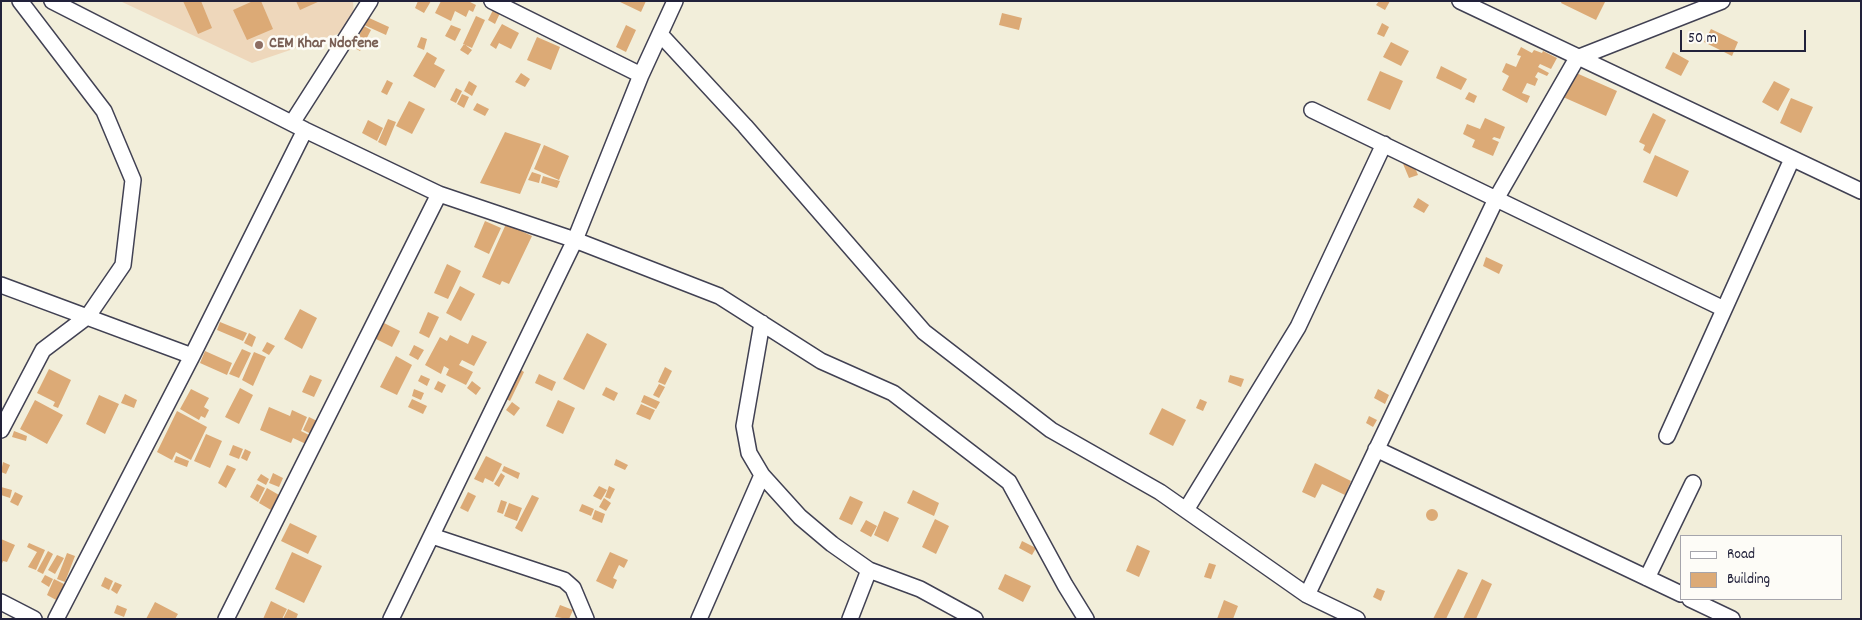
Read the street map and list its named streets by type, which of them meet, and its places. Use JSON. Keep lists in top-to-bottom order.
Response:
{
  "places": ["CEM Khar Ndofene"],
  "legend": ["Road", "Building"],
  "scale_bar": "50 m"
}
